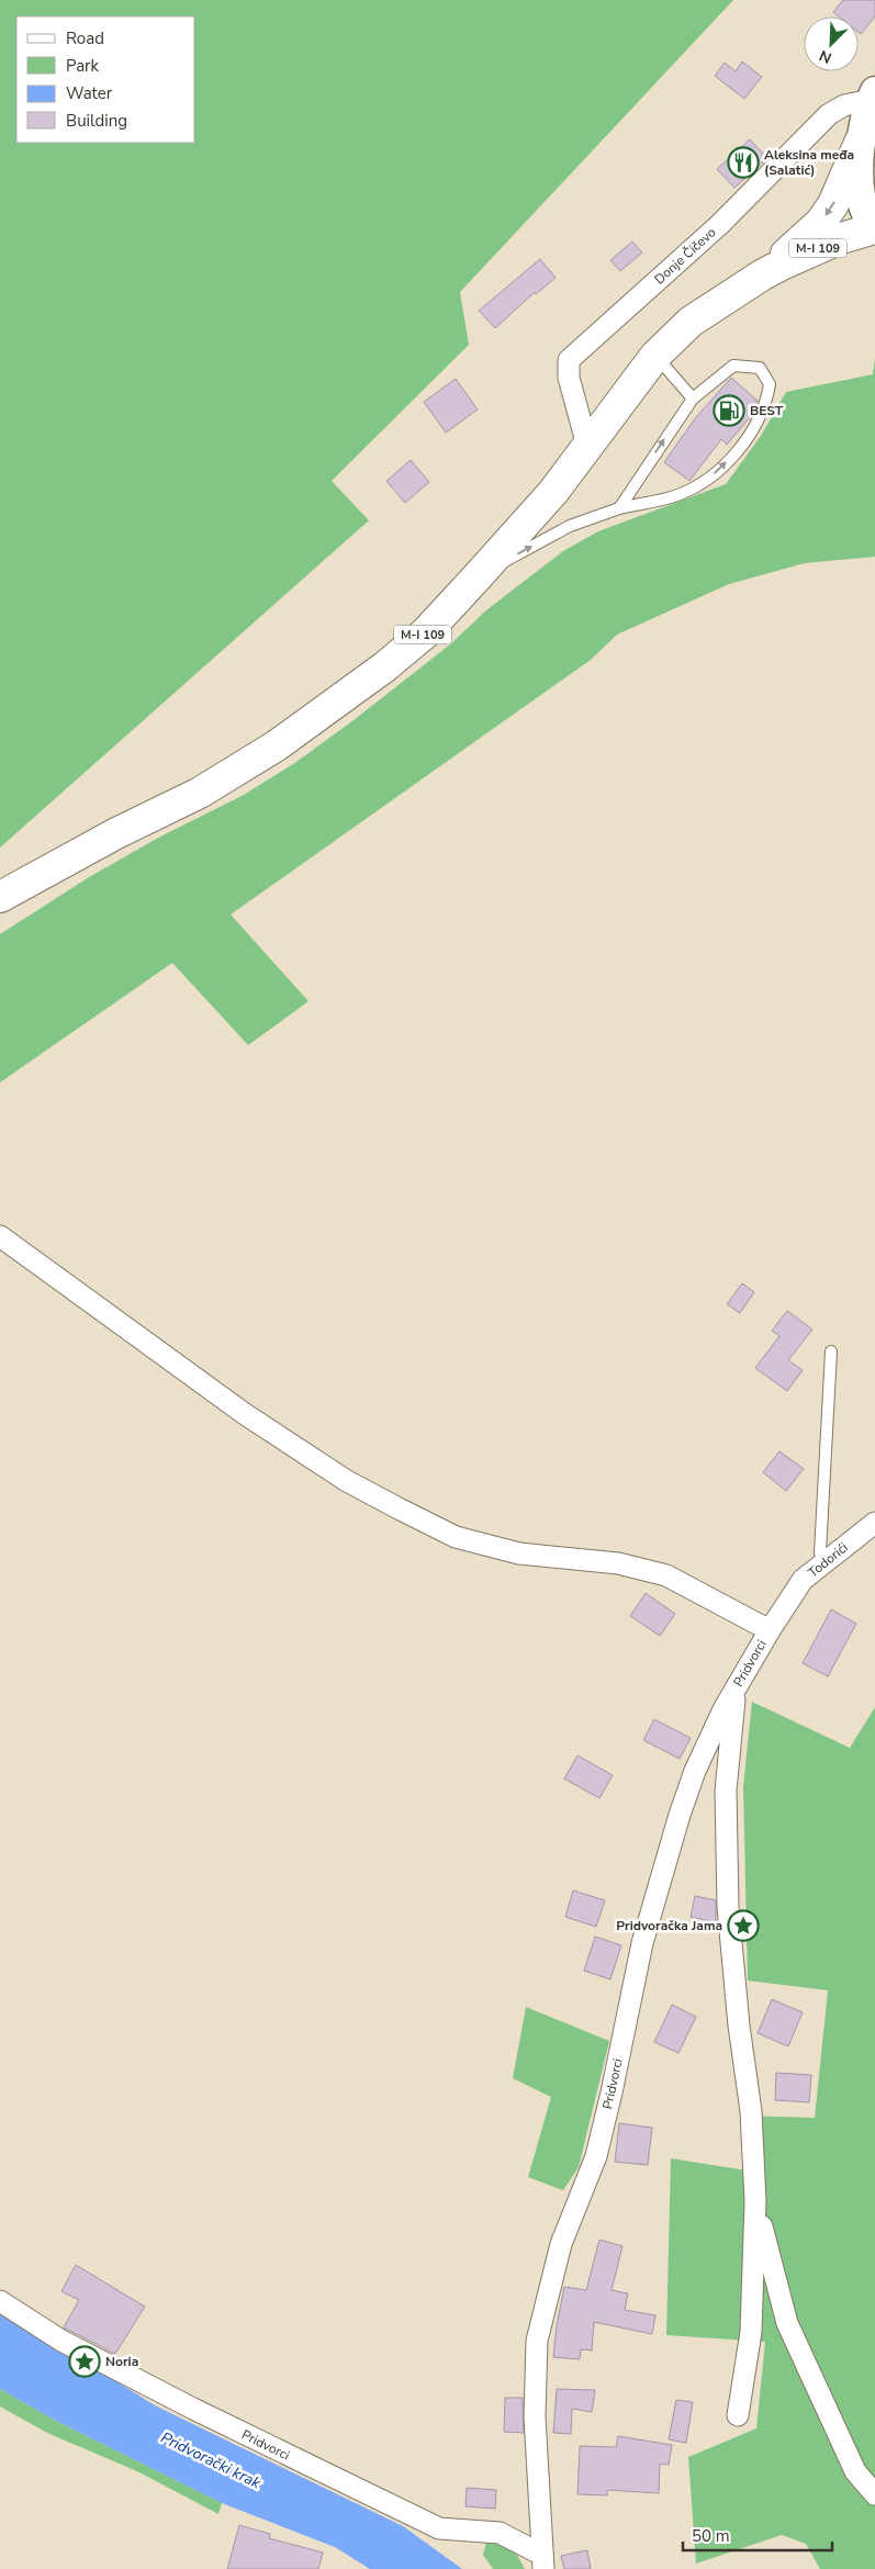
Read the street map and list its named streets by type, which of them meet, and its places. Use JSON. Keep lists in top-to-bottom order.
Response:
{
  "streets": {
    "main road": ["M-I 109"],
    "street": ["Donje Čičevo", "Todorići", "Pridvorci"]
  },
  "crossings": [
    ["M-I 109", "Donje Čičevo"],
    ["Todorići", "Pridvorci"]
  ],
  "water": ["Pridvorački krak"],
  "places": {
    "restaurant": ["Aleksina međa (Salatić)"],
    "fuel station": ["BEST"],
    "place": ["Pridvoračka Jama", "Noria"]
  },
  "legend": [
    "Road",
    "Park",
    "Water",
    "Building"
  ],
  "scale_bar": "50 m",
  "north": "bottom left"
}
